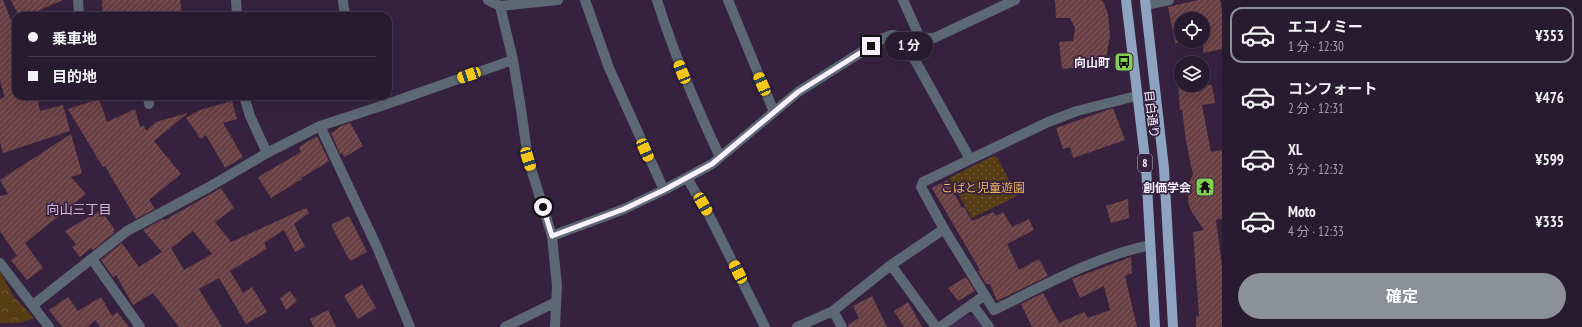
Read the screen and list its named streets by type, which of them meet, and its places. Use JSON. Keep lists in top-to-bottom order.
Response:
{
  "streets": {
    "main road": ["目白通り", "8"]
  },
  "districts": ["向山三丁目"],
  "parks": ["こばと児童遊園"],
  "places": {
    "bus stop": ["向山町"],
    "temple": ["創価学会"]
  },
  "page": {
    "list": [
      {
        "name": "エコノミー",
        "note": "1 分 · 12:30",
        "value": "¥353"
      },
      {
        "name": "コンフォート",
        "note": "2 分 · 12:31",
        "value": "¥476"
      },
      {
        "name": "XL",
        "note": "3 分 · 12:32",
        "value": "¥599"
      },
      {
        "name": "Moto",
        "note": "4 分 · 12:33",
        "value": "¥335"
      }
    ],
    "banner": ["乗車地", "目的地"],
    "bubble": "1 分",
    "buttons": "確定"
  }
}
